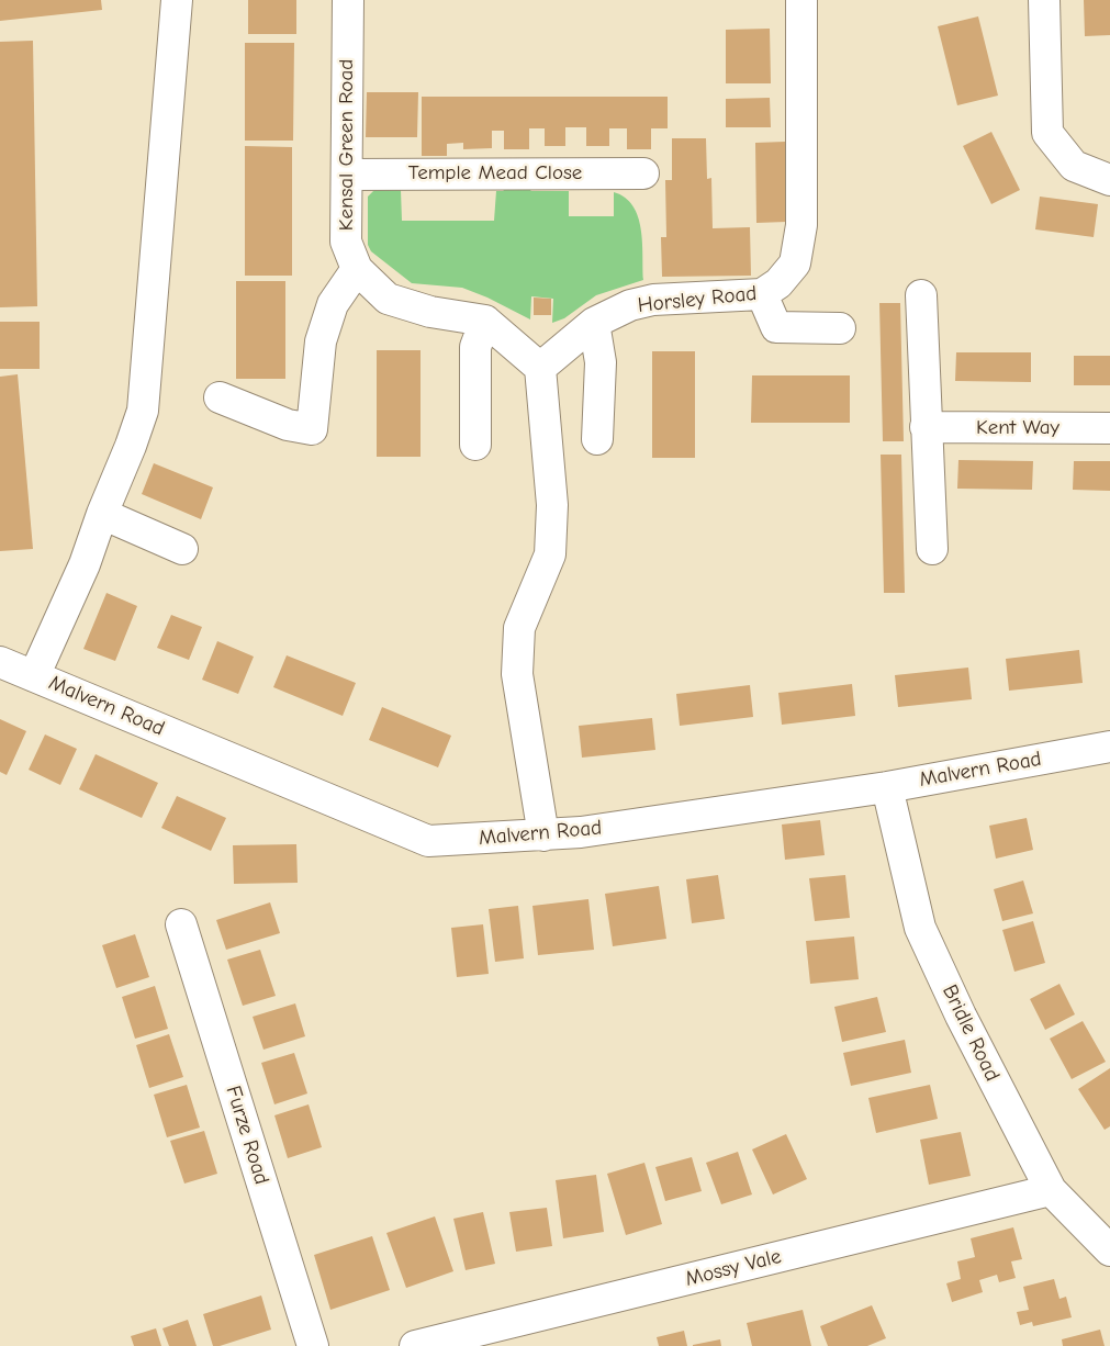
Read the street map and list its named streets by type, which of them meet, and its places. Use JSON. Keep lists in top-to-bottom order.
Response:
{
  "streets": {
    "street": [
      "Kensal Green Road",
      "Temple Mead Close",
      "Horsley Road",
      "Kent Way",
      "Malvern Road",
      "Bridle Road",
      "Furze Road",
      "Mossy Vale"
    ]
  },
  "crossings": [
    ["Kensal Green Road", "Temple Mead Close"],
    ["Malvern Road", "Bridle Road"],
    ["Bridle Road", "Mossy Vale"]
  ]
}
